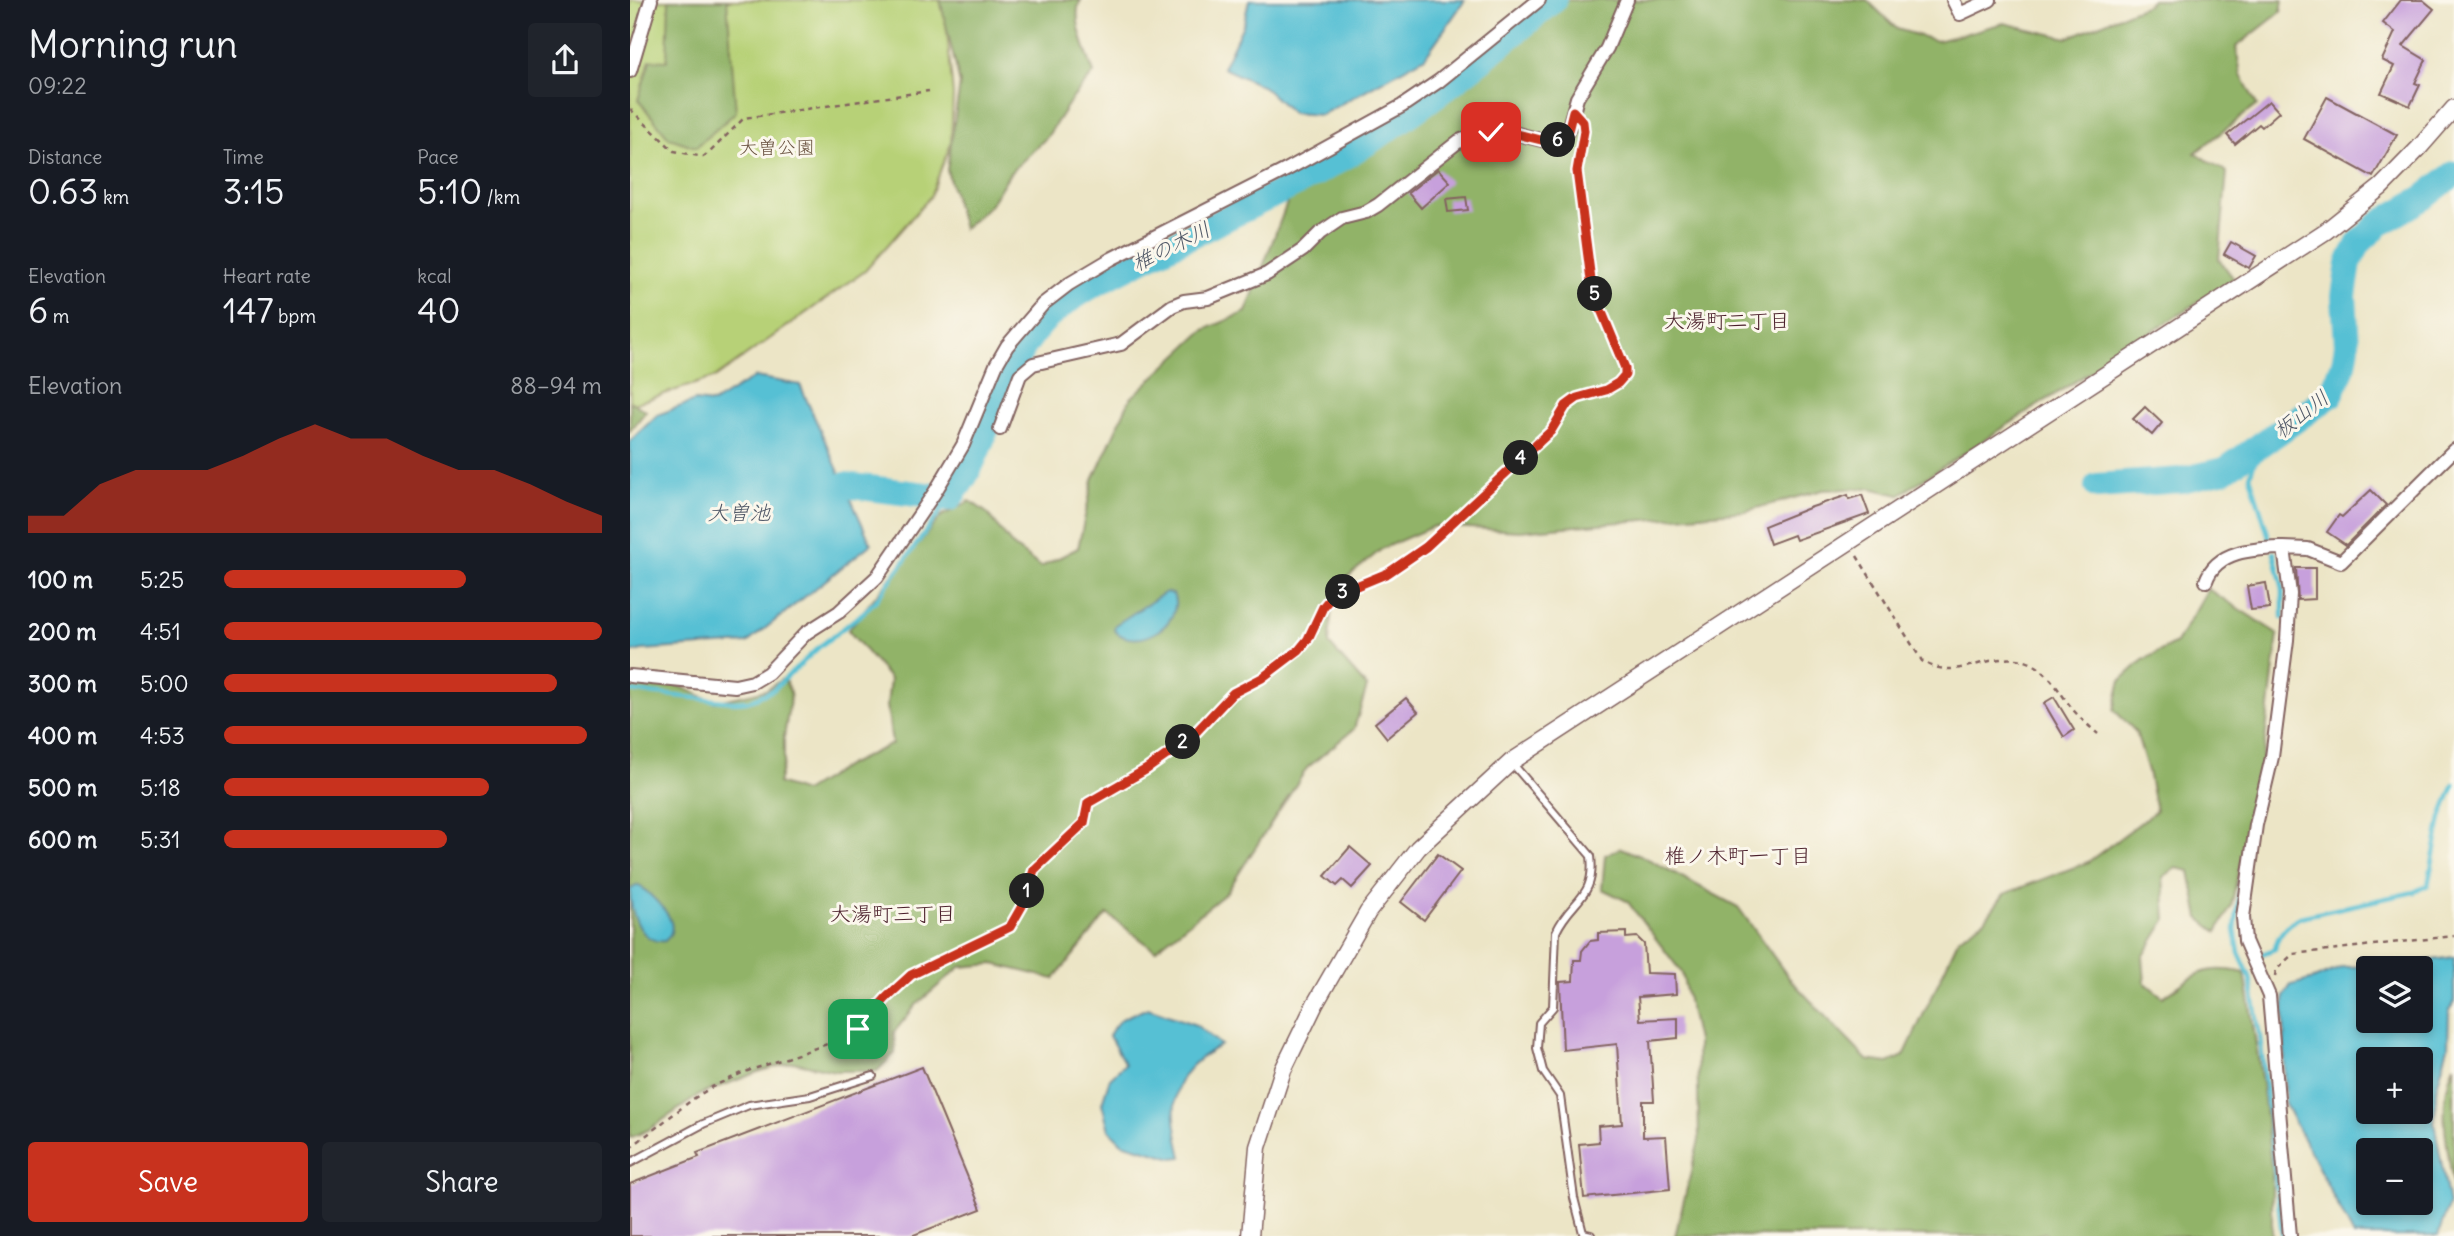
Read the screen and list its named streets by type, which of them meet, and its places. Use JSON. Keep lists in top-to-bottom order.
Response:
{
  "districts": ["大湯町二丁目", "椎ノ木町一丁目", "大湯町三丁目"],
  "water": ["椎の木川", "板山川", "大曽池"],
  "parks": ["大曽公園"],
  "page": {
    "heading": ["Morning run", "09:22"],
    "stats": [
      ["Distance", "0.63 km"],
      ["Time", "3:15"],
      ["Pace", "5:10 /km"],
      ["Elevation", "6 m"],
      ["Heart rate", "147 bpm"],
      ["kcal", "40"]
    ],
    "pins": [
      "6",
      "5",
      "4",
      "3",
      "2",
      "1"
    ],
    "chart": ["Elevation", "88–94 m"],
    "list": [
      {
        "name": "100 m",
        "note": "5:25"
      },
      {
        "name": "200 m",
        "note": "4:51"
      },
      {
        "name": "300 m",
        "note": "5:00"
      },
      {
        "name": "400 m",
        "note": "4:53"
      },
      {
        "name": "500 m",
        "note": "5:18"
      },
      {
        "name": "600 m",
        "note": "5:31"
      }
    ],
    "map_buttons": ["+", "−"],
    "buttons": ["Save", "Share"]
  }
}
